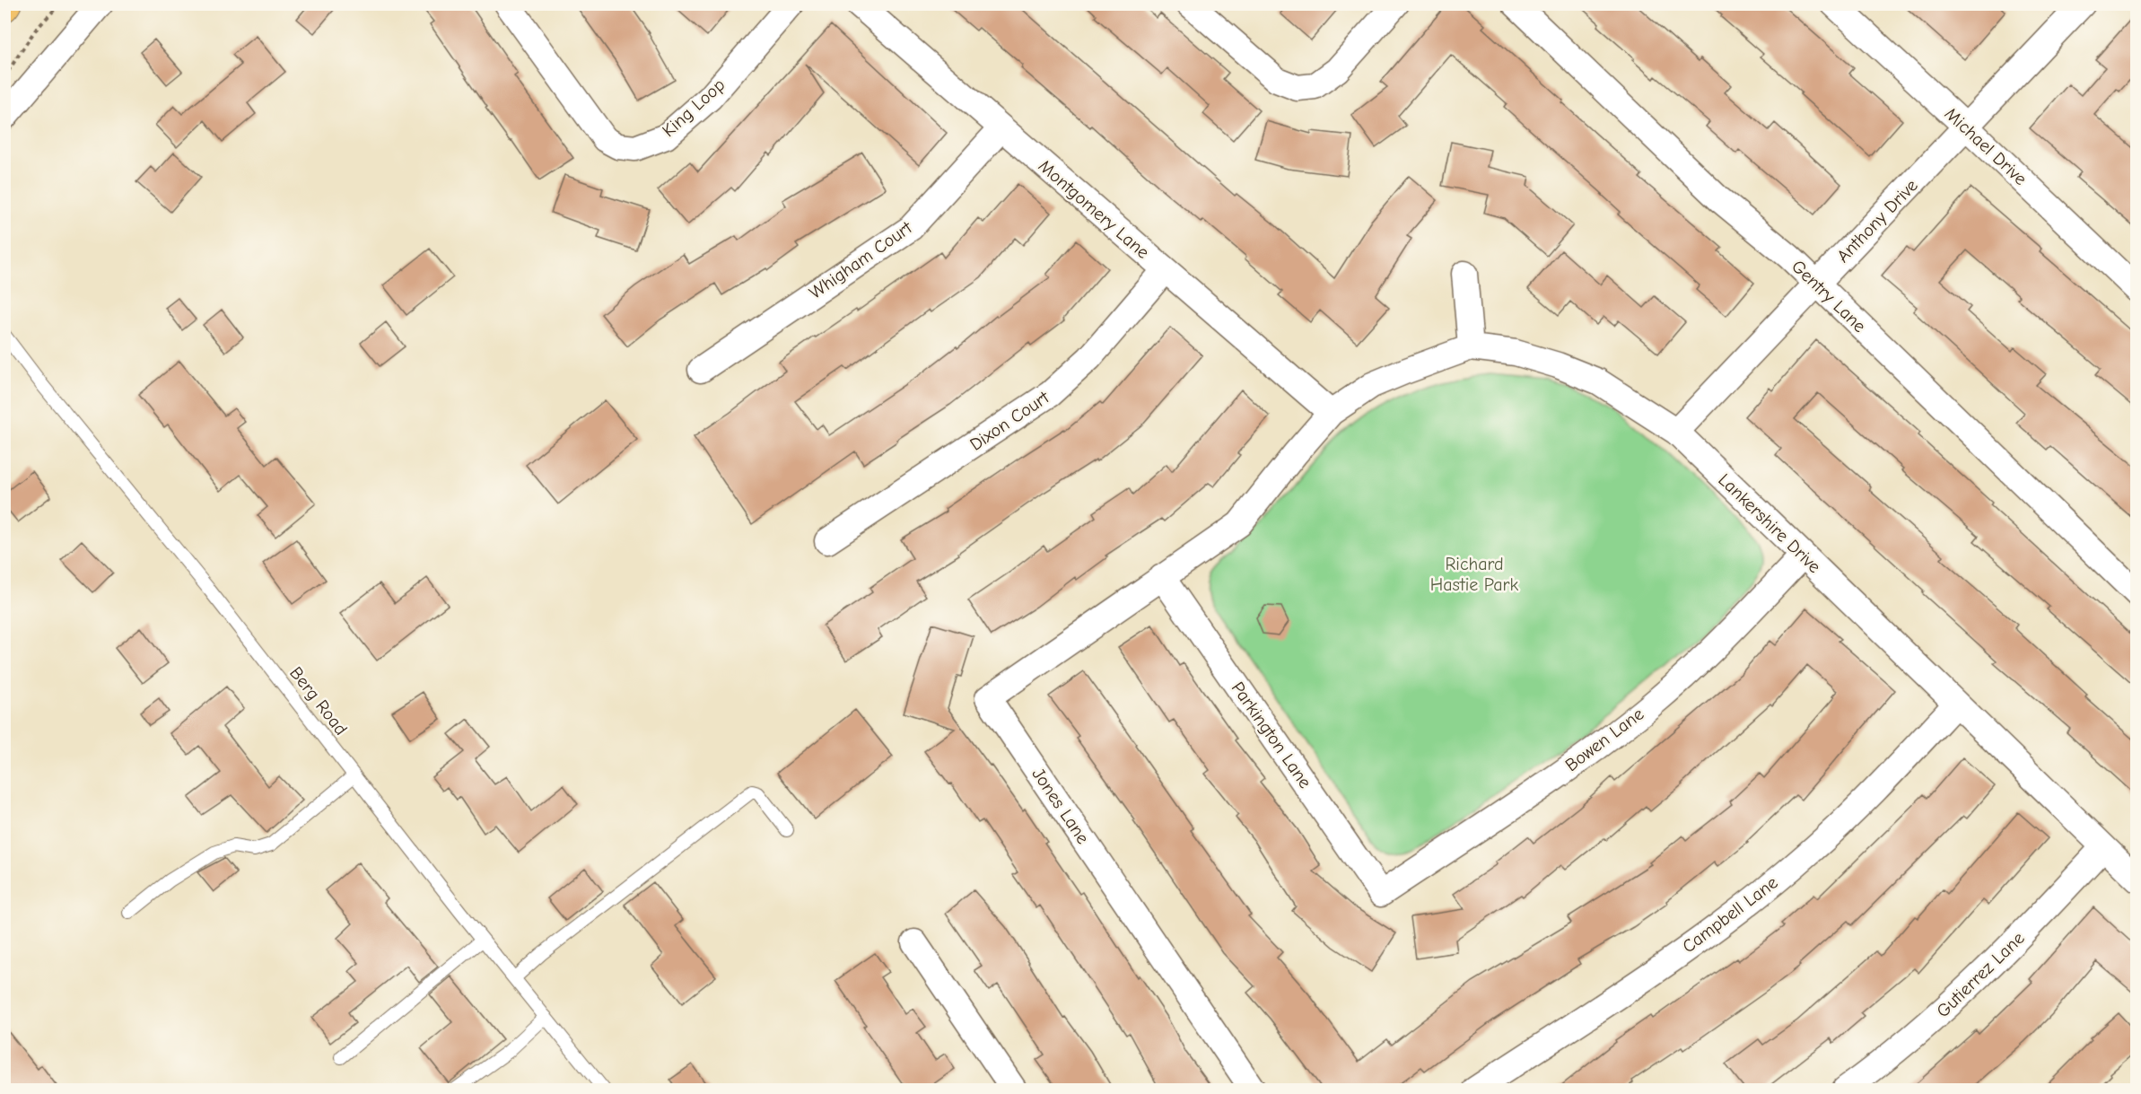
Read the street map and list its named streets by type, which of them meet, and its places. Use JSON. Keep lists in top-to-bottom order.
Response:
{
  "streets": {
    "street": [
      "King Loop",
      "Michael Drive",
      "Montgomery Lane",
      "Anthony Drive",
      "Whigham Court",
      "Gentry Lane",
      "Dixon Court",
      "Lankershire Drive",
      "Parkington Lane",
      "Bowen Lane",
      "Jones Lane",
      "Campbell Lane",
      "Gutierrez Lane"
    ],
    "lane": ["Berg Road"]
  },
  "crossings": [
    ["Michael Drive", "Anthony Drive"],
    ["Montgomery Lane", "Whigham Court"],
    ["Montgomery Lane", "Dixon Court"],
    ["Montgomery Lane", "Lankershire Drive"],
    ["Anthony Drive", "Gentry Lane"],
    ["Anthony Drive", "Lankershire Drive"],
    ["Lankershire Drive", "Parkington Lane"],
    ["Lankershire Drive", "Bowen Lane"],
    ["Lankershire Drive", "Jones Lane"],
    ["Lankershire Drive", "Campbell Lane"],
    ["Lankershire Drive", "Gutierrez Lane"],
    ["Parkington Lane", "Bowen Lane"],
    ["Parkington Lane", "Jones Lane"]
  ],
  "parks": ["Richard Hastie Park"]
}
